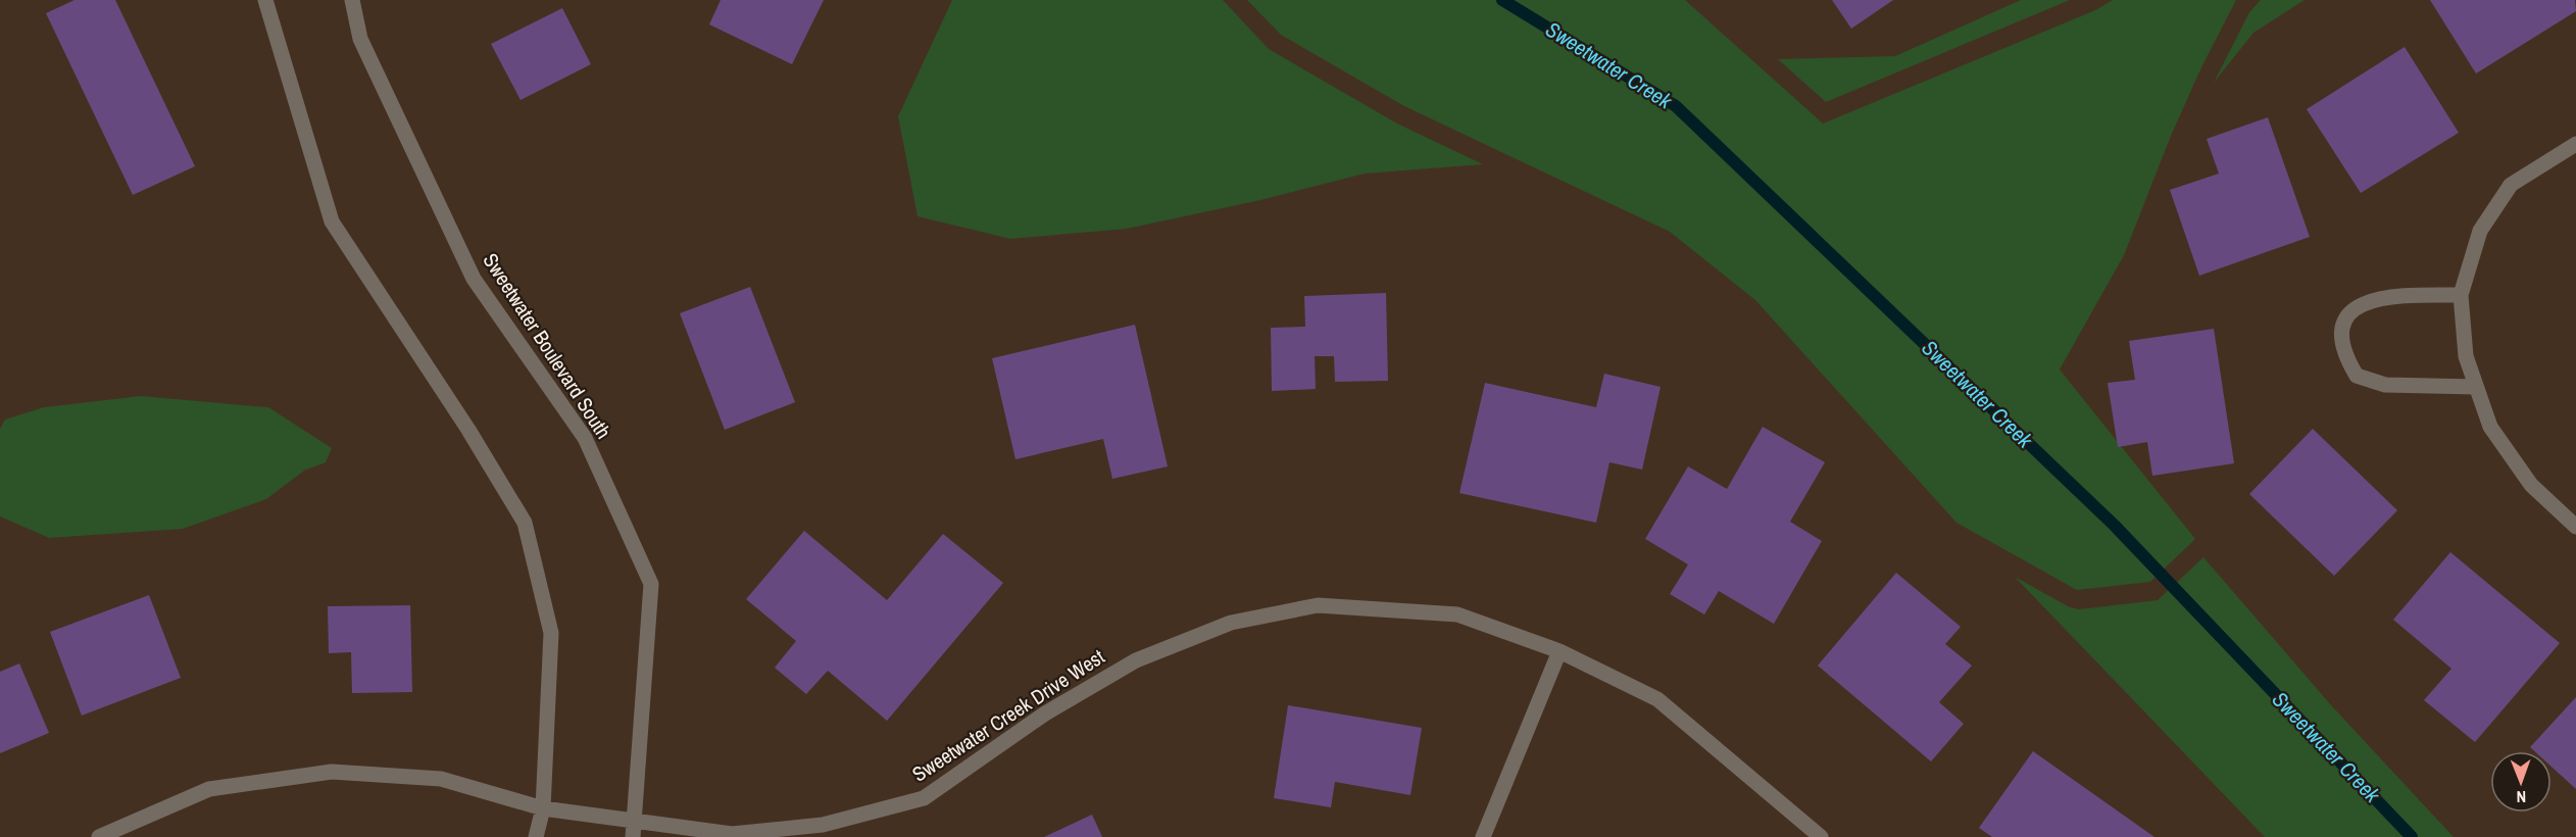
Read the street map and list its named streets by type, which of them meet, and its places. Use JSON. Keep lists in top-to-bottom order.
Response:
{
  "streets": {
    "street": ["Sweetwater Boulevard South", "Sweetwater Creek Drive West"]
  },
  "crossings": [
    ["Sweetwater Boulevard South", "Sweetwater Creek Drive West"]
  ],
  "water": ["Sweetwater Creek"],
  "north": "bottom"
}
